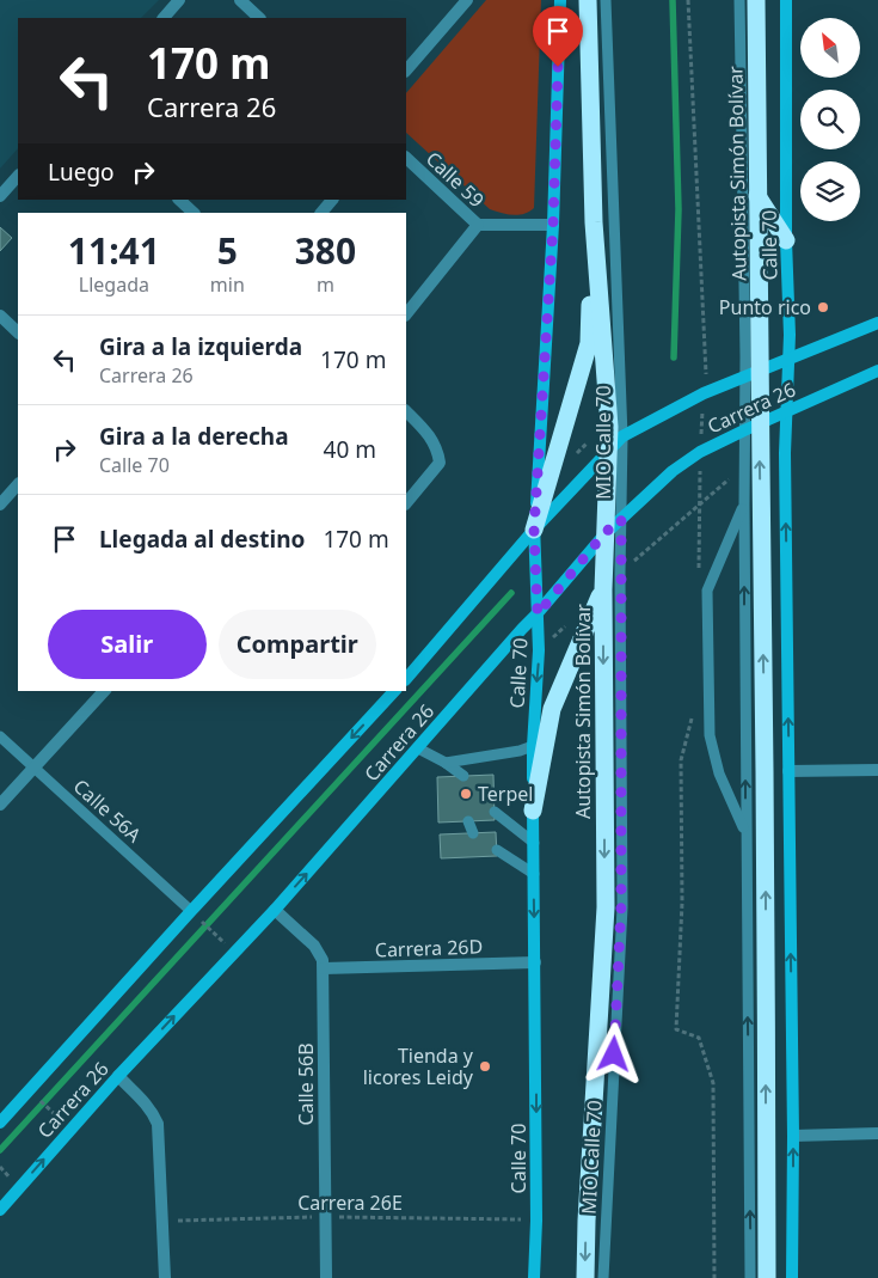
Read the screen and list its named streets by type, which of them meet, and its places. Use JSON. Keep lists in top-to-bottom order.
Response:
{
  "streets": {
    "highway": ["Autopista Simón Bolívar"],
    "street": [
      "Calle 59",
      "Calle 70",
      "Carrera 26",
      "Carrera 26D",
      "Calle 56B"
    ],
    "lane": ["MIO Calle 70", "Calle 56A"],
    "path": ["Carrera 26E"]
  },
  "crossings": [
    ["Autopista Simón Bolívar", "Carrera 26"],
    ["Calle 59", "Calle 70"],
    ["Calle 70", "Carrera 26"],
    ["Calle 70", "Carrera 26D"],
    ["Calle 70", "Carrera 26E"],
    ["Carrera 26", "MIO Calle 70"],
    ["Carrera 26", "Calle 56A"],
    ["Carrera 26", "Calle 56B"],
    ["Carrera 26D", "Calle 56B"],
    ["Calle 56B", "Carrera 26E"]
  ],
  "places": ["Punto rico", "Terpel", "Tienda y licores Leidy"],
  "north": "top left",
  "page": {
    "turn": ["170 m", "Carrera 26"],
    "then": "Luego",
    "eta": [
      "11:41",
      "Llegada",
      "5",
      "min",
      "380",
      "m"
    ],
    "list": [
      {
        "name": "Gira a la izquierda",
        "note": "Carrera 26",
        "value": "170 m"
      },
      {
        "name": "Gira a la derecha",
        "note": "Calle 70",
        "value": "40 m"
      },
      {
        "name": "Llegada al destino",
        "value": "170 m"
      }
    ],
    "buttons": ["Salir", "Compartir"]
  }
}
